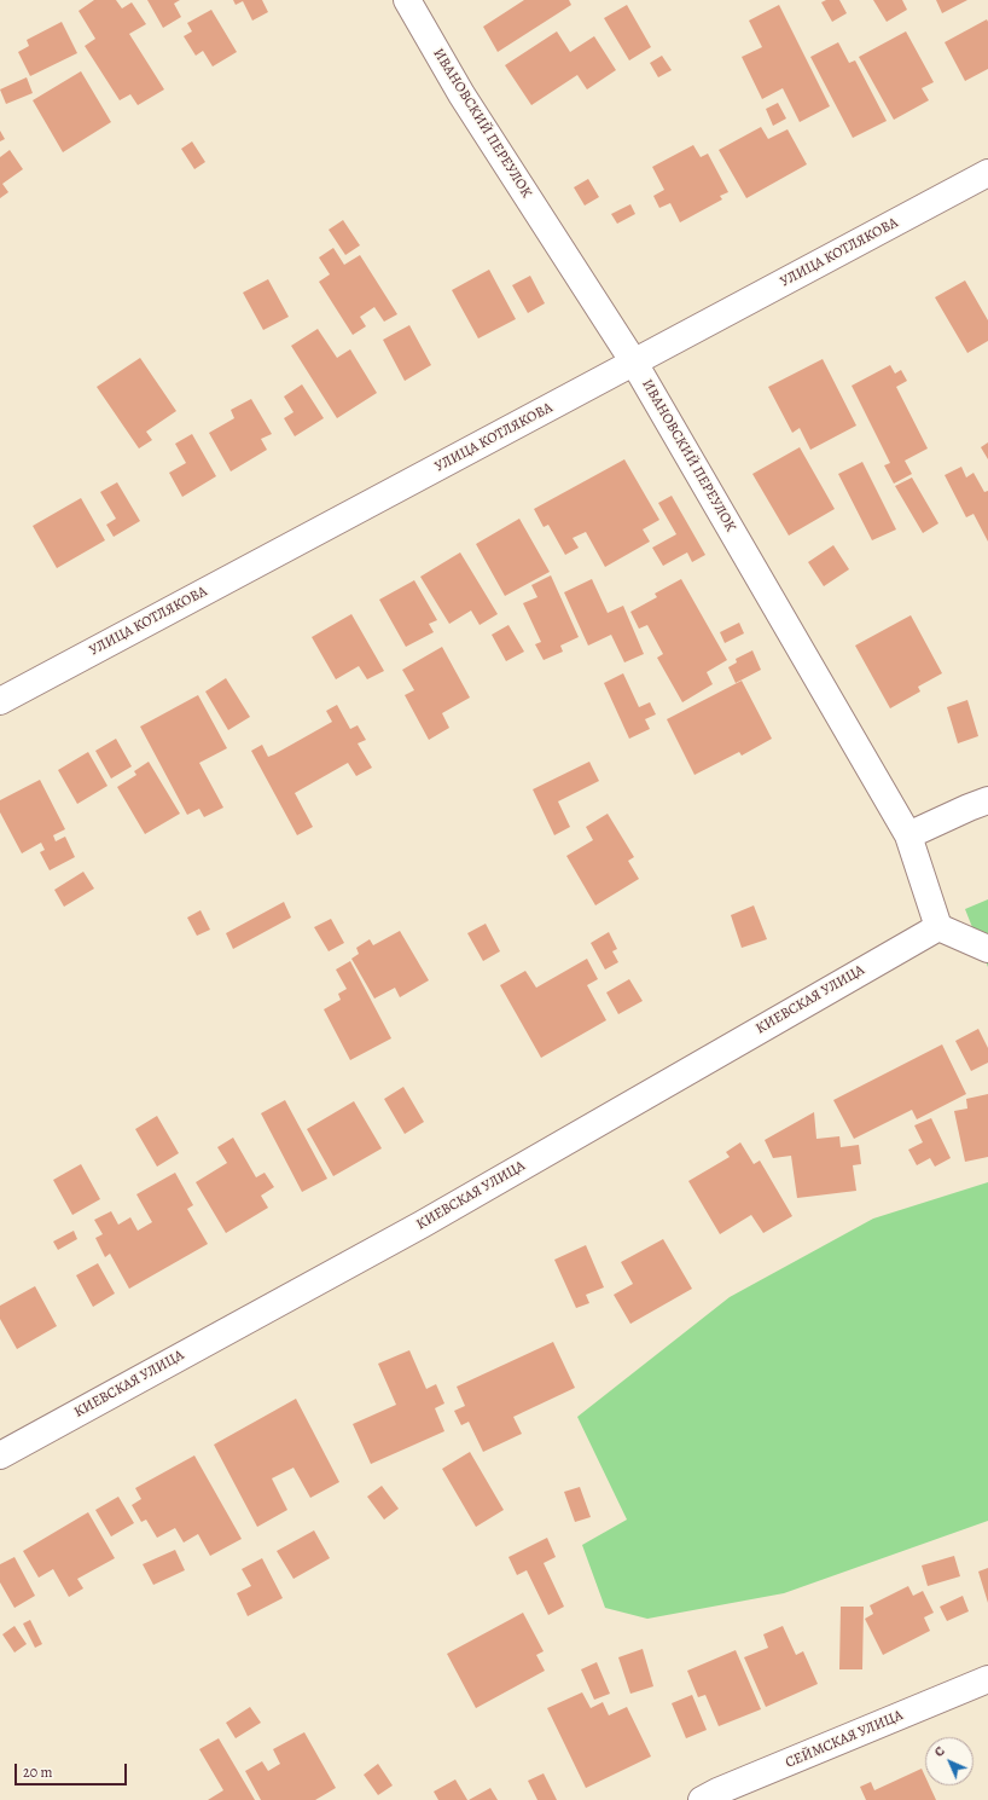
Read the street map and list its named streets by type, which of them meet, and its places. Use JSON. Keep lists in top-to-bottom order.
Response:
{
  "streets": {
    "street": [
      "ИВАНОВСКИЙ ПЕРЕУЛОК",
      "УЛИЦА КОТЛЯКОВА",
      "КИЕВСКАЯ УЛИЦА",
      "СЕЙМСКАЯ УЛИЦА"
    ]
  },
  "crossings": [
    ["ИВАНОВСКИЙ ПЕРЕУЛОК", "УЛИЦА КОТЛЯКОВА"],
    ["ИВАНОВСКИЙ ПЕРЕУЛОК", "КИЕВСКАЯ УЛИЦА"]
  ],
  "scale_bar": "20 m",
  "north": "top left"
}
